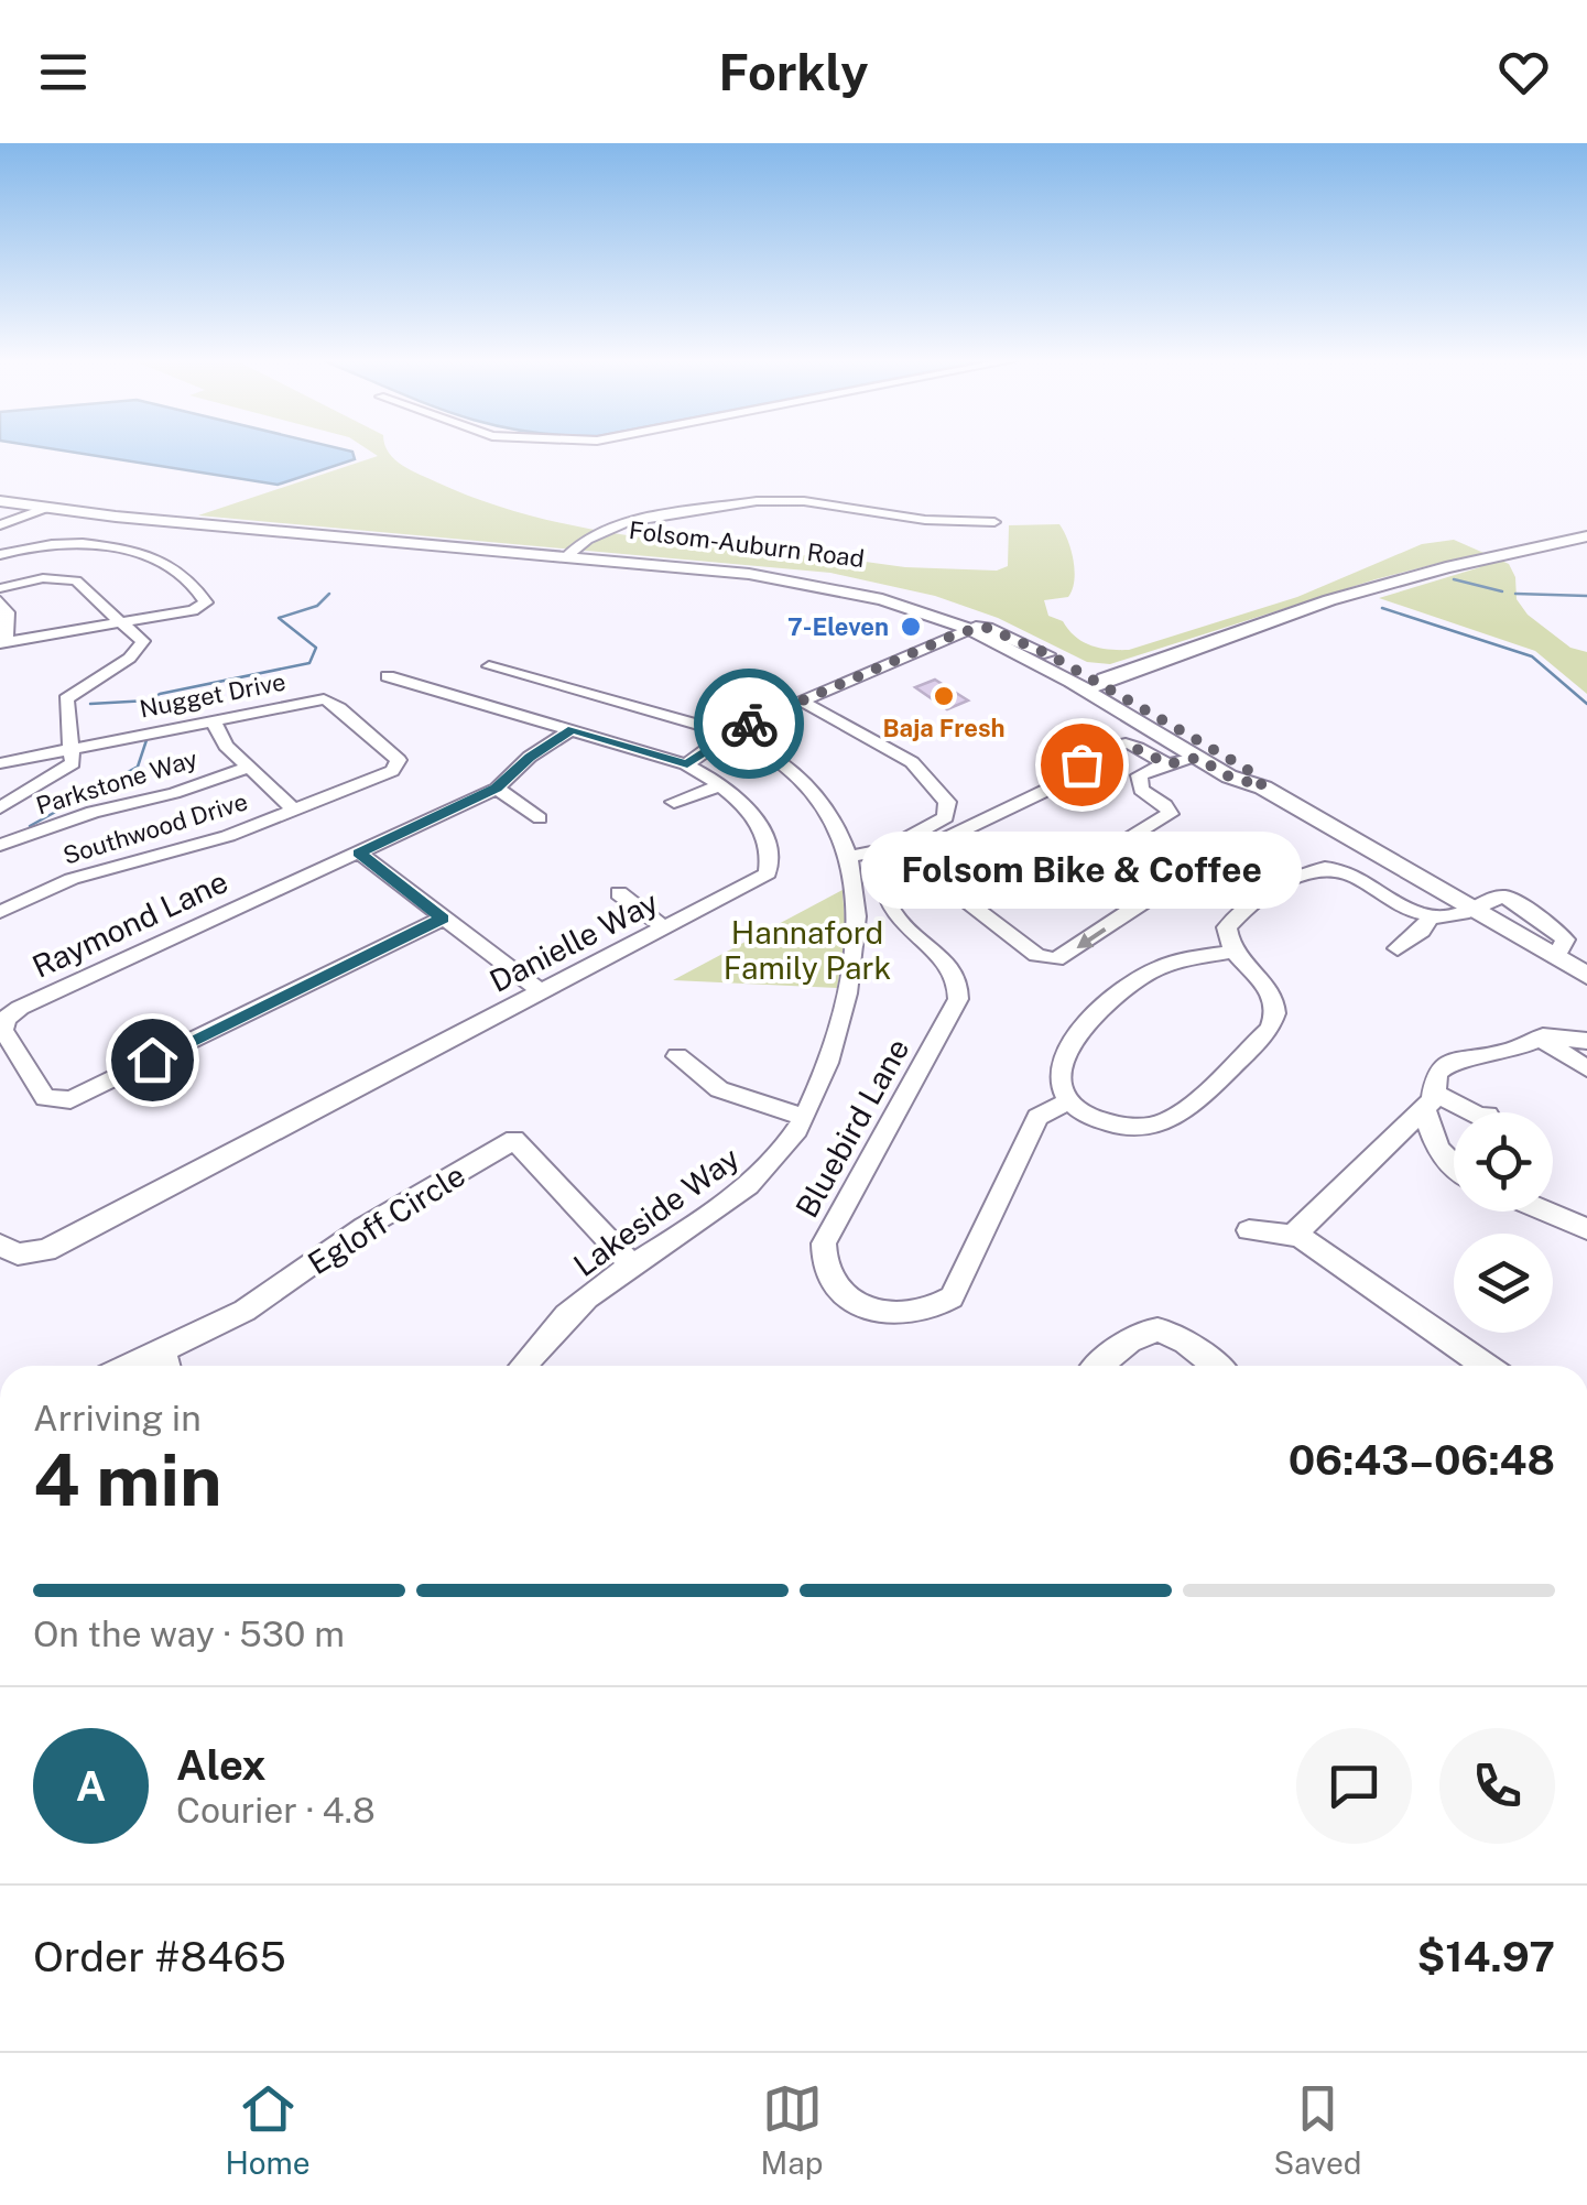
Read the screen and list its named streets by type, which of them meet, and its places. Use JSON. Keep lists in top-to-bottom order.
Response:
{
  "streets": {
    "main road": ["Folsom-Auburn Road"],
    "street": [
      "Nugget Drive",
      "Parkstone Way",
      "Southwood Drive",
      "Raymond Lane",
      "Danielle Way",
      "Bluebird Lane",
      "Lakeside Way",
      "Egloff Circle"
    ]
  },
  "crossings": [
    ["Nugget Drive", "Southwood Drive"],
    ["Raymond Lane", "Danielle Way"],
    ["Lakeside Way", "Egloff Circle"]
  ],
  "parks": ["Hannaford Family Park"],
  "places": ["7-Eleven", "Baja Fresh", "Folsom Bike & Coffee"],
  "page": {
    "header": "Forkly",
    "bubble": "Folsom Bike & Coffee",
    "heading": ["4 min", "Arriving in", "06:43–06:48"],
    "panel": [
      "Alex",
      "Courier · 4.8",
      "Order #8465",
      "$14.97"
    ],
    "bar": "On the way · 530 m",
    "round": "A",
    "tabs": ["Home", "Map", "Saved"]
  }
}
